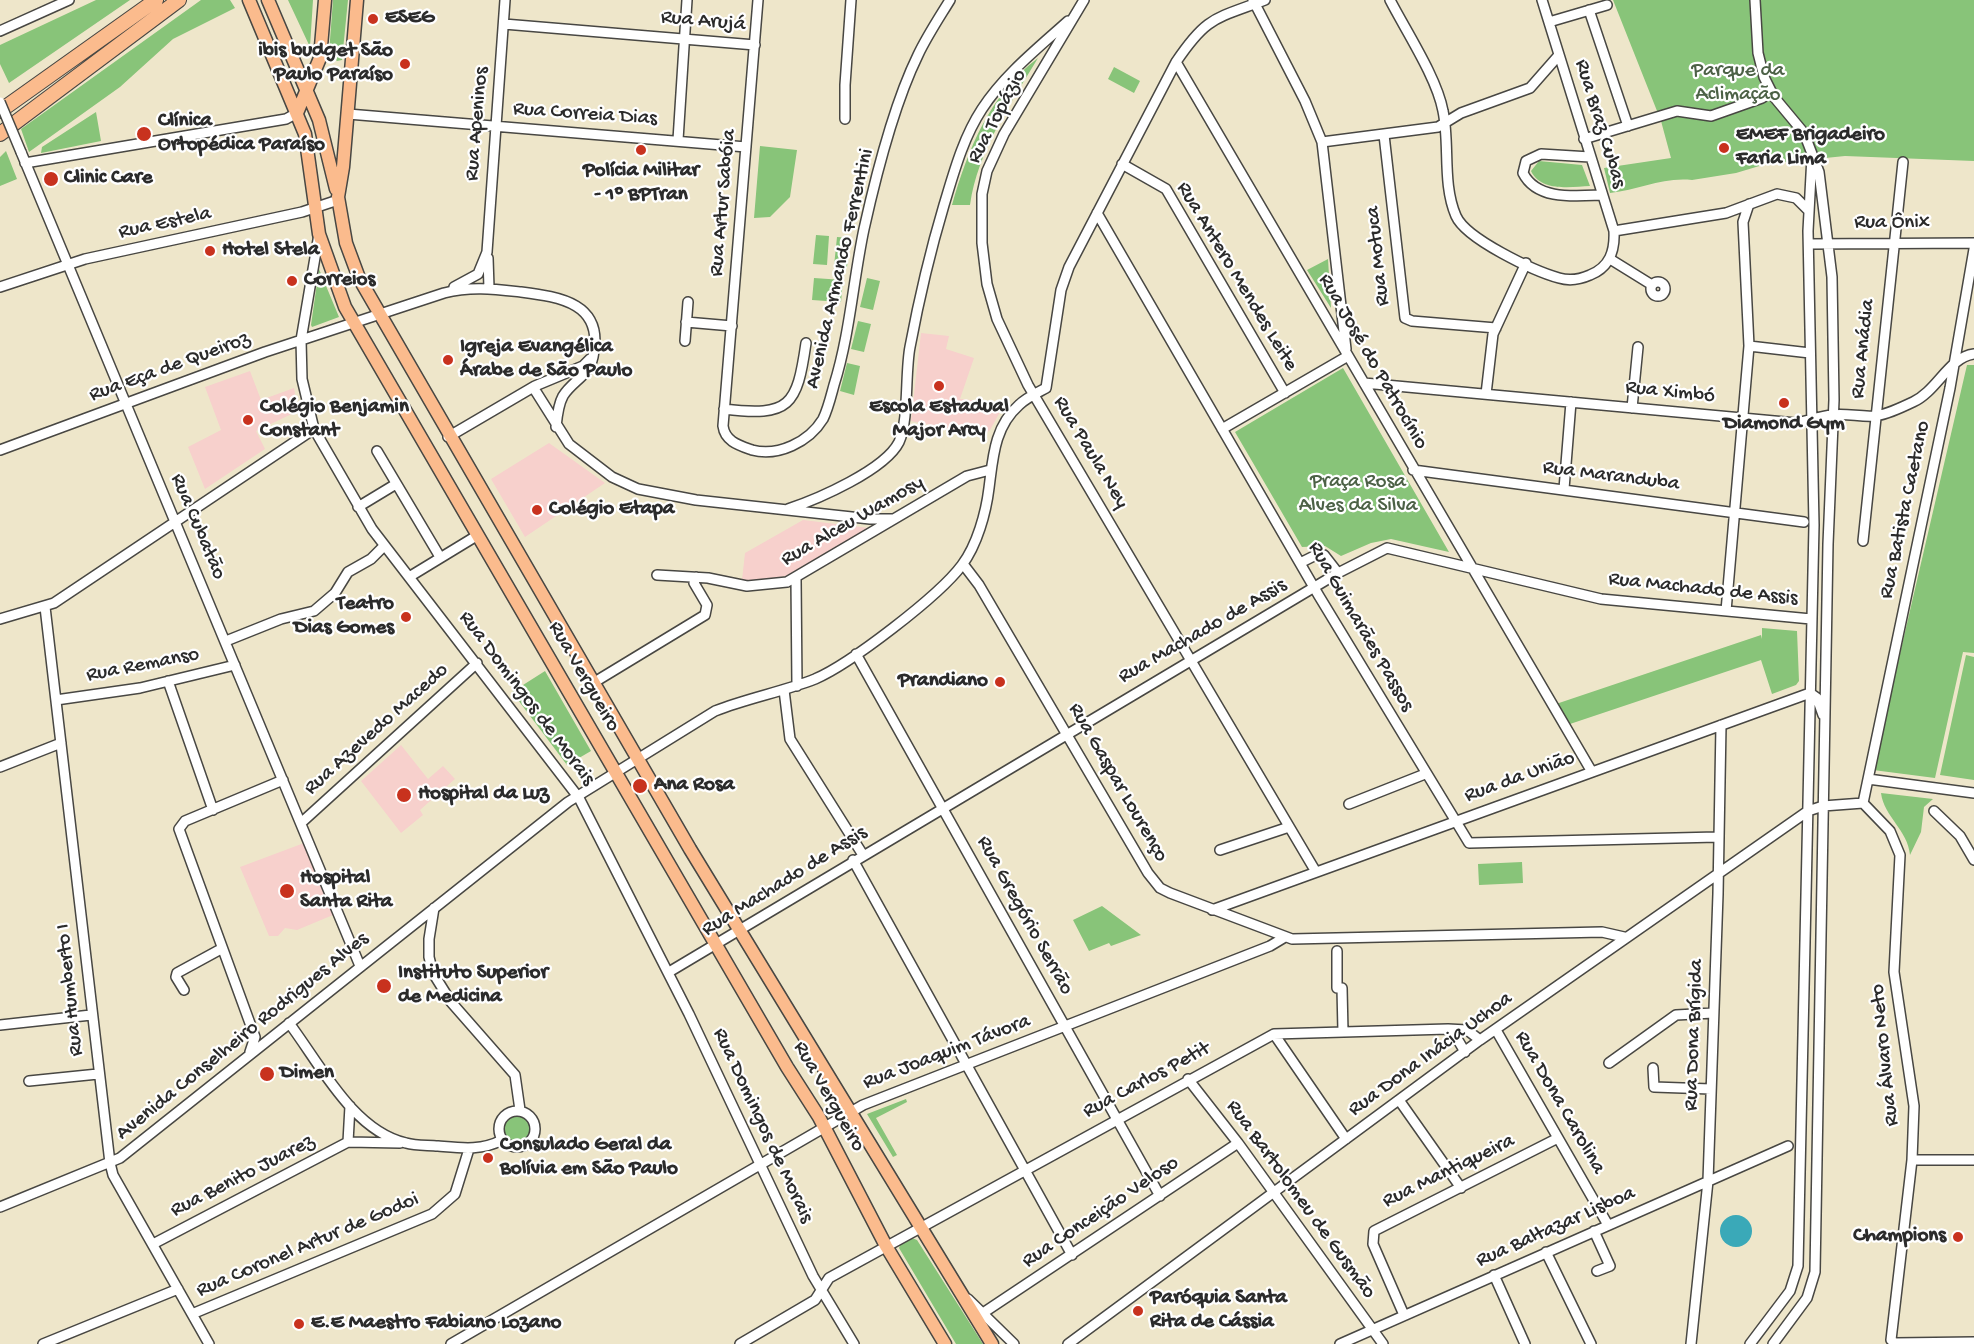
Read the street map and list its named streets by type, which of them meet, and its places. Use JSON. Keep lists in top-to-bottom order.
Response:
{
  "streets": {
    "main road": ["Rua Vergueiro"],
    "street": [
      "Rua Arujá",
      "Rua Correia Dias",
      "Rua Topázio",
      "Rua Apeninos",
      "Rua Braz Cubas",
      "Rua Artur Sabóia",
      "Rua Estela",
      "Rua Ônix",
      "Rua Motuca",
      "Avenida Armando Ferrentini",
      "Rua Antero Mendes Leite",
      "Rua Anádia",
      "Rua José do Patrocínio",
      "Rua Eça de Queiroz",
      "Rua Ximbó",
      "Rua Paula Ney",
      "Rua Maranduba",
      "Rua Batista Caetano",
      "Rua Alceu Wamosy",
      "Rua Cubatão",
      "Rua Machado de Assis",
      "Rua Guimarães Passos",
      "Rua Remanso",
      "Rua Domingos de Morais",
      "Rua Azevedo Macedo",
      "Rua da União",
      "Rua Gaspar Lourenço",
      "Rua Gregório Serrão",
      "Rua Humberto I",
      "Rua Dona Brígida",
      "Avenida Conselheiro Rodrigues Alves",
      "Rua Joaquim Távora",
      "Rua Dona Inácia Uchoa",
      "Rua Álvaro Neto",
      "Rua Carlos Petit",
      "Rua Dona Carolina",
      "Rua Mantiqueira",
      "Rua Benito Juarez",
      "Rua Bartolomeu de Gusmão",
      "Rua Conceição Veloso",
      "Rua Baltazar Lisboa",
      "Rua Coronel Artur de Godoi"
    ]
  },
  "crossings": [
    ["Rua Arujá", "Rua Apeninos"],
    ["Rua Arujá", "Rua Artur Sabóia"],
    ["Rua Correia Dias", "Rua Apeninos"],
    ["Rua Correia Dias", "Rua Artur Sabóia"],
    ["Rua Correia Dias", "Rua Vergueiro"],
    ["Rua Topázio", "Rua Paula Ney"],
    ["Rua Apeninos", "Rua Eça de Queiroz"],
    ["Rua Artur Sabóia", "Avenida Armando Ferrentini"],
    ["Rua Estela", "Rua Cubatão"],
    ["Rua Estela", "Rua Vergueiro"],
    ["Rua Ônix", "Rua Anádia"],
    ["Rua Antero Mendes Leite", "Rua Paula Ney"],
    ["Rua Anádia", "Rua Ximbó"],
    ["Rua José do Patrocínio", "Rua Ximbó"],
    ["Rua José do Patrocínio", "Rua Paula Ney"],
    ["Rua José do Patrocínio", "Rua Maranduba"],
    ["Rua José do Patrocínio", "Rua Machado de Assis"],
    ["Rua José do Patrocínio", "Rua da União"],
    ["Rua Eça de Queiroz", "Rua Cubatão"],
    ["Rua Eça de Queiroz", "Rua Vergueiro"],
    ["Rua Eça de Queiroz", "Rua Domingos de Morais"],
    ["Rua Ximbó", "Rua Batista Caetano"],
    ["Rua Paula Ney", "Rua Machado de Assis"],
    ["Rua Paula Ney", "Rua Guimarães Passos"],
    ["Rua Paula Ney", "Rua da União"],
    ["Rua Batista Caetano", "Rua Dona Inácia Uchoa"],
    ["Rua Batista Caetano", "Rua Álvaro Neto"],
    ["Rua Cubatão", "Rua Remanso"],
    ["Rua Cubatão", "Rua Azevedo Macedo"],
    ["Rua Cubatão", "Avenida Conselheiro Rodrigues Alves"],
    ["Rua Machado de Assis", "Rua Guimarães Passos"],
    ["Rua Machado de Assis", "Rua Vergueiro"],
    ["Rua Machado de Assis", "Rua Domingos de Morais"],
    ["Rua Machado de Assis", "Rua Gaspar Lourenço"],
    ["Rua Machado de Assis", "Rua Gregório Serrão"],
    ["Rua Guimarães Passos", "Rua da União"],
    ["Rua Guimarães Passos", "Rua Dona Brígida"],
    ["Rua Remanso", "Rua Humberto I"],
    ["Rua Vergueiro", "Rua Domingos de Morais"],
    ["Rua Vergueiro", "Avenida Conselheiro Rodrigues Alves"],
    ["Rua Vergueiro", "Rua Joaquim Távora"],
    ["Rua Vergueiro", "Rua Carlos Petit"],
    ["Rua Vergueiro", "Rua Conceição Veloso"],
    ["Rua Domingos de Morais", "Rua Azevedo Macedo"],
    ["Rua Domingos de Morais", "Avenida Conselheiro Rodrigues Alves"],
    ["Rua Domingos de Morais", "Rua Joaquim Távora"],
    ["Rua Domingos de Morais", "Rua Carlos Petit"],
    ["Rua da União", "Rua Gaspar Lourenço"],
    ["Rua da União", "Rua Dona Brígida"],
    ["Rua Gaspar Lourenço", "Avenida Conselheiro Rodrigues Alves"],
    ["Rua Gaspar Lourenço", "Rua Joaquim Távora"],
    ["Rua Gaspar Lourenço", "Rua Dona Inácia Uchoa"],
    ["Rua Gregório Serrão", "Avenida Conselheiro Rodrigues Alves"],
    ["Rua Gregório Serrão", "Rua Joaquim Távora"],
    ["Rua Gregório Serrão", "Rua Carlos Petit"],
    ["Rua Gregório Serrão", "Rua Conceição Veloso"],
    ["Rua Humberto I", "Avenida Conselheiro Rodrigues Alves"],
    ["Rua Humberto I", "Rua Benito Juarez"],
    ["Rua Humberto I", "Rua Coronel Artur de Godoi"],
    ["Rua Dona Brígida", "Rua Dona Inácia Uchoa"],
    ["Rua Dona Brígida", "Rua Baltazar Lisboa"],
    ["Rua Dona Inácia Uchoa", "Rua Álvaro Neto"],
    ["Rua Dona Inácia Uchoa", "Rua Carlos Petit"],
    ["Rua Dona Inácia Uchoa", "Rua Dona Carolina"],
    ["Rua Dona Inácia Uchoa", "Rua Bartolomeu de Gusmão"],
    ["Rua Carlos Petit", "Rua Bartolomeu de Gusmão"],
    ["Rua Dona Carolina", "Rua Mantiqueira"],
    ["Rua Dona Carolina", "Rua Baltazar Lisboa"],
    ["Rua Mantiqueira", "Rua Baltazar Lisboa"],
    ["Rua Bartolomeu de Gusmão", "Rua Conceição Veloso"],
    ["Rua Bartolomeu de Gusmão", "Rua Baltazar Lisboa"]
  ],
  "parks": ["Parque da Aclimação", "Praça Rosa Alves da Silva"],
  "places": [
    "ESEG",
    "ibis budget São Paulo Paraíso",
    "Clínica Ortopédica Paraíso",
    "EMEF Brigadeiro Faria Lima",
    "Polícia Militar - 1º BPTran",
    "Clinic Care",
    "Hotel Stela",
    "Correios",
    "Igreja Evangélica Árabe de São Paulo",
    "Escola Estadual Major Arcy",
    "Diamond Gym",
    "Colégio Benjamin Constant",
    "Colégio Etapa",
    "Teatro Dias Gomes",
    "Prandiano",
    "Ana Rosa",
    "Hospital da Luz",
    "Hospital Santa Rita",
    "Instituto Superior de Medicina",
    "Dimen",
    "Consulado Geral da Bolívia em São Paulo",
    "Champions",
    "Paróquia Santa Rita de Cássia",
    "E.E Maestro Fabiano Lozano"
  ]
}
